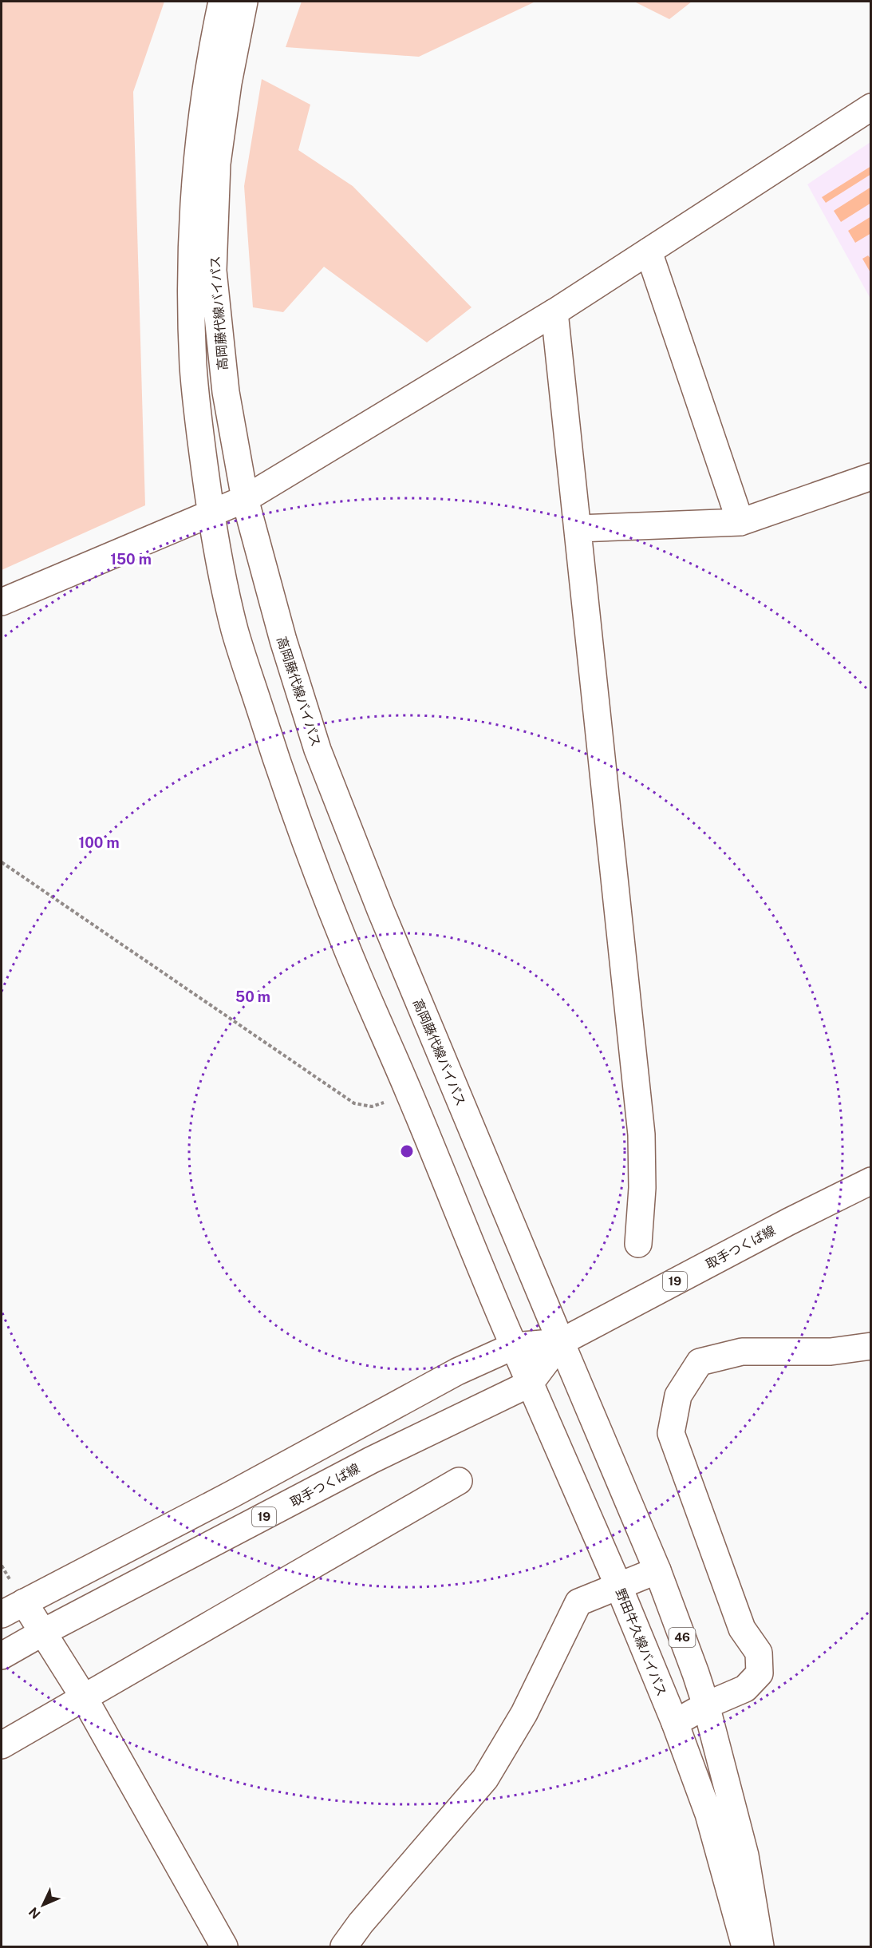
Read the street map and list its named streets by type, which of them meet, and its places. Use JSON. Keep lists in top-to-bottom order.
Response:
{
  "streets": {
    "main road": [
      "高岡藤代線バイパス",
      "取手つくば線",
      "19",
      "46",
      "野田牛久線バイパス"
    ]
  },
  "crossings": [
    ["高岡藤代線バイパス", "取手つくば線"],
    ["高岡藤代線バイパス", "46"],
    ["高岡藤代線バイパス", "野田牛久線バイパス"],
    ["取手つくば線", "46"],
    ["取手つくば線", "野田牛久線バイパス"]
  ],
  "north": "bottom left",
  "rings": ["150 m", "100 m", "50 m"]
}
